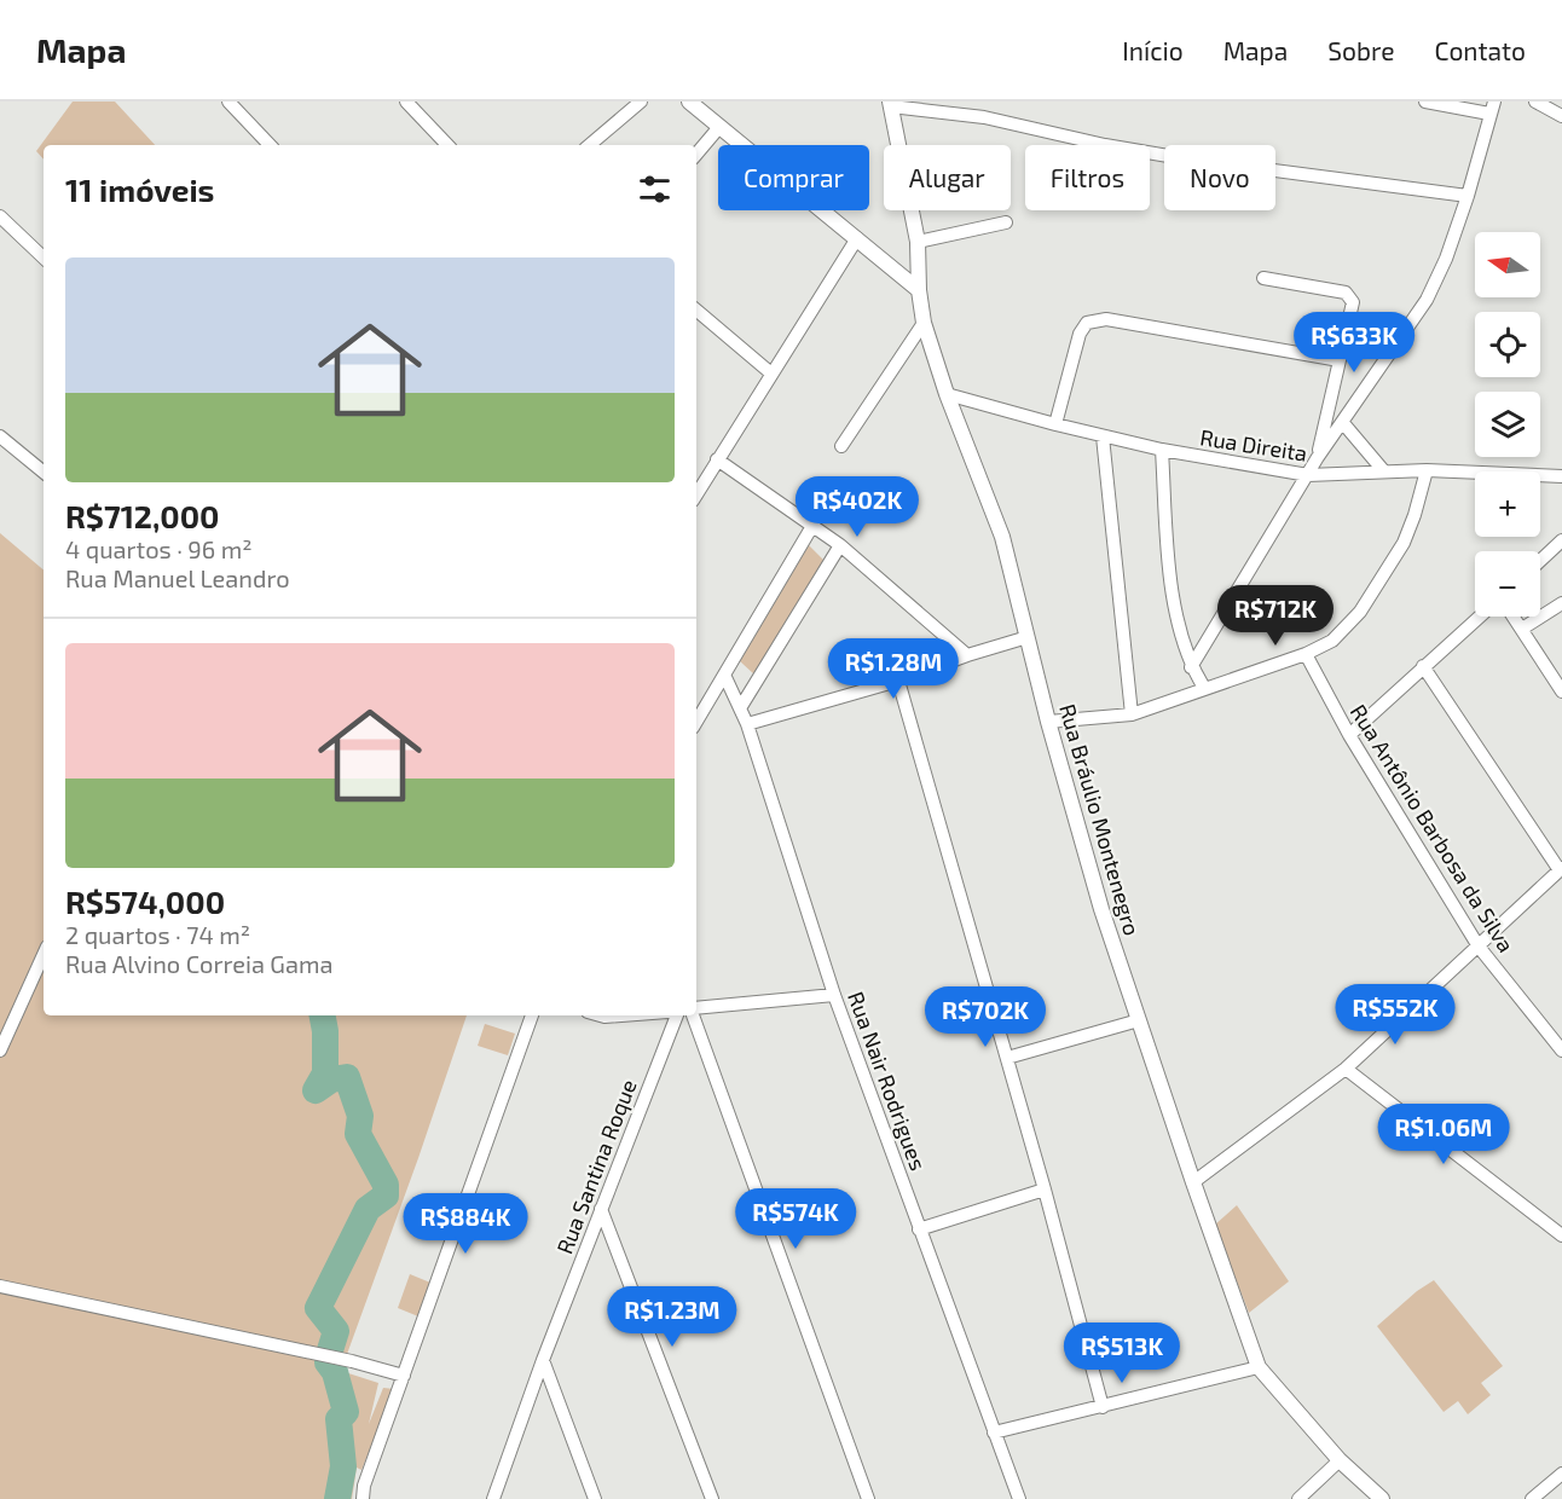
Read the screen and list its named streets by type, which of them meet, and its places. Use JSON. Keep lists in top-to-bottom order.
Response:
{
  "streets": {
    "street": [
      "Rua Direita",
      "Rua Bráulio Montenegro",
      "Rua Antônio Barbosa da Silva",
      "Rua Nair Rodrigues",
      "Rua Santina Roque"
    ]
  },
  "crossings": [
    ["Rua Direita", "Rua Bráulio Montenegro"]
  ],
  "north": "left",
  "page": {
    "header": "Mapa",
    "nav": [
      "Início",
      "Mapa",
      "Sobre",
      "Contato"
    ],
    "chip": [
      "Comprar",
      "Alugar",
      "Filtros",
      "Novo"
    ],
    "heading": "11 imóveis",
    "map_buttons": ["+", "−"],
    "list": [
      {
        "name": "R$712,000",
        "note": "4 quartos · 96 m² · Rua Manuel Leandro"
      },
      {
        "name": "R$574,000",
        "note": "2 quartos · 74 m² · Rua Alvino Correia Gama"
      }
    ],
    "price": [
      "R$633K",
      "R$402K",
      "R$712K",
      "R$1.28M",
      "R$552K",
      "R$702K",
      "R$1.06M",
      "R$574K",
      "R$884K",
      "R$1.23M",
      "R$513K"
    ]
  }
}
